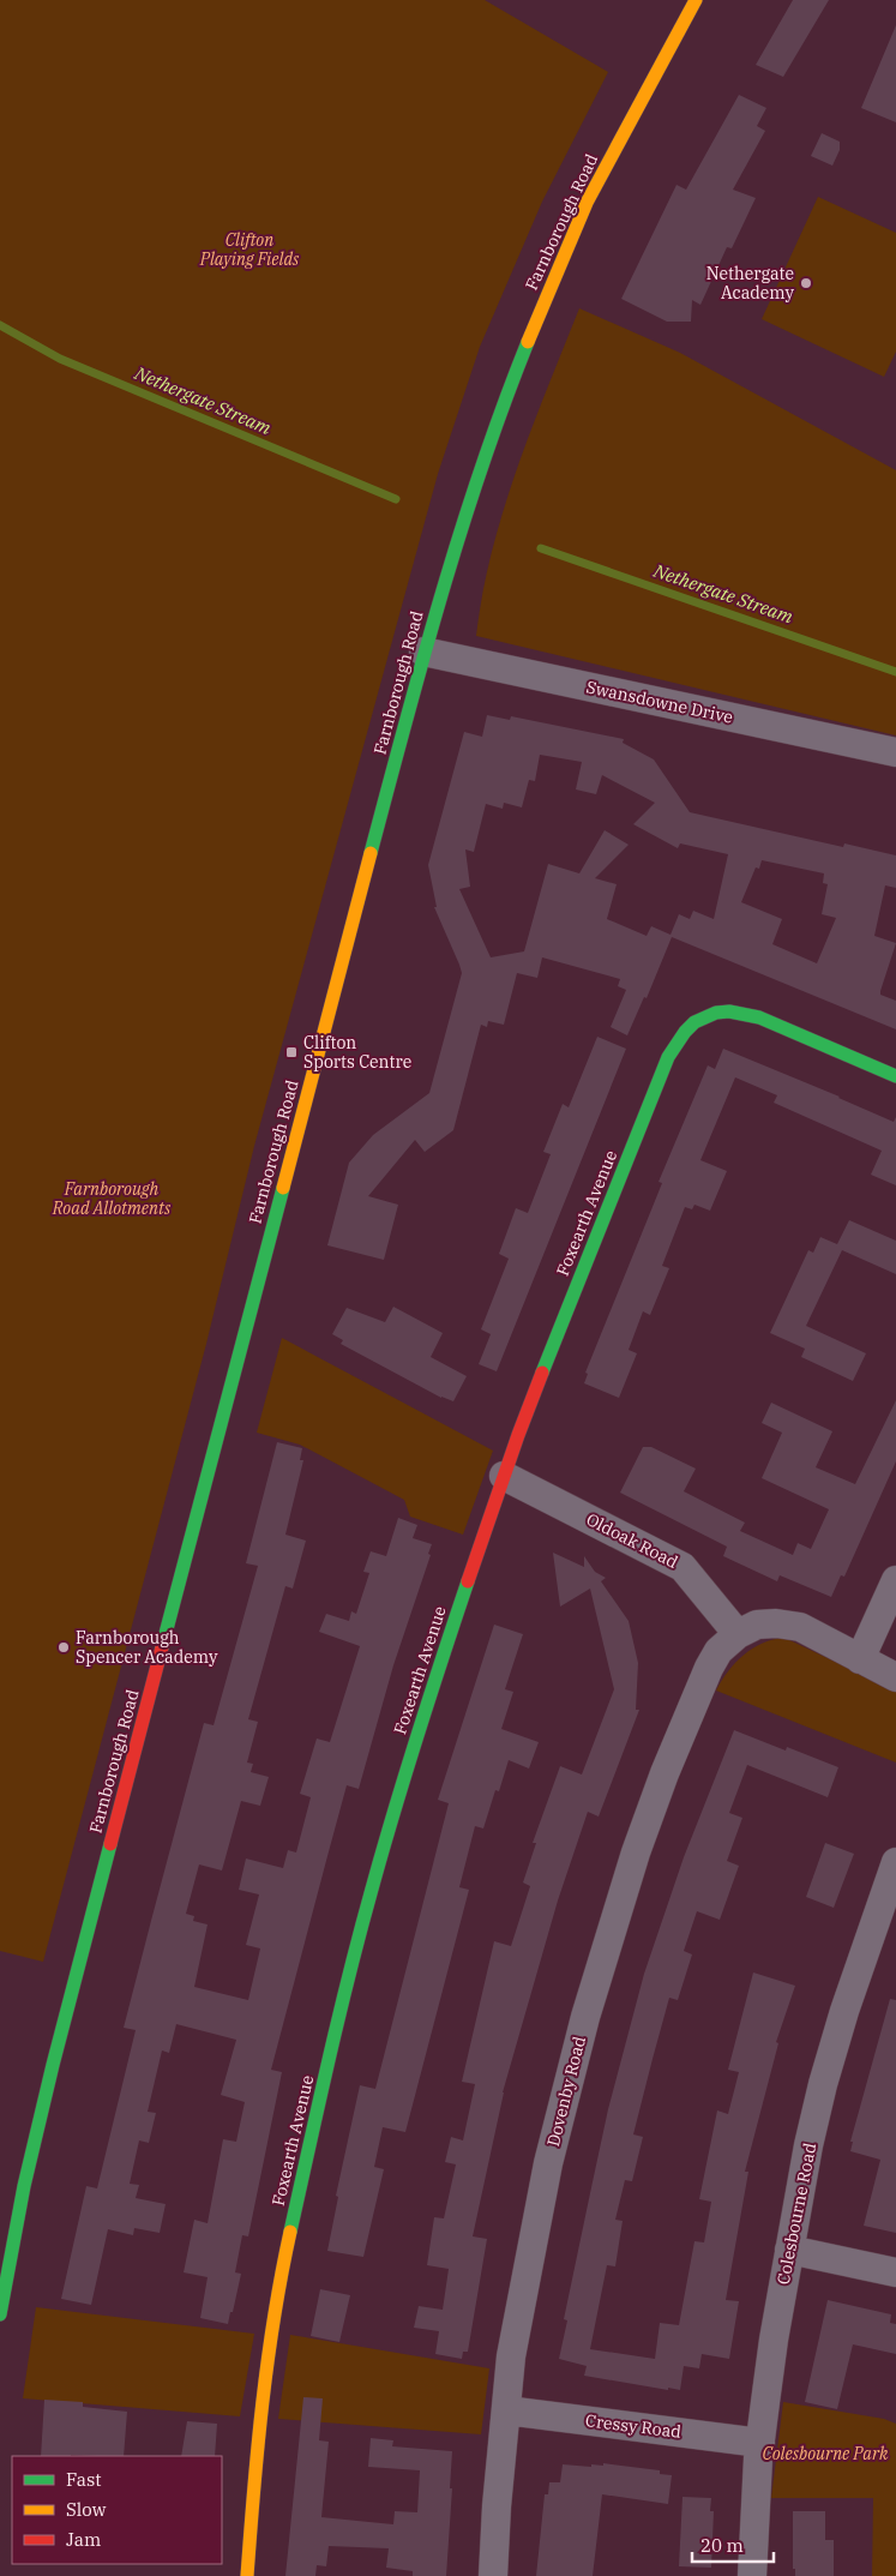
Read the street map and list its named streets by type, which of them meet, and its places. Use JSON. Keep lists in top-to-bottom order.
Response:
{
  "streets": {
    "street": [
      "Farnborough Road",
      "Swansdowne Drive",
      "Foxearth Avenue",
      "Oldoak Road",
      "Dovenby Road",
      "Colesbourne Road",
      "Cressy Road"
    ]
  },
  "crossings": [
    ["Farnborough Road", "Swansdowne Drive"],
    ["Foxearth Avenue", "Oldoak Road"],
    ["Oldoak Road", "Dovenby Road"],
    ["Dovenby Road", "Cressy Road"],
    ["Colesbourne Road", "Cressy Road"]
  ],
  "water": ["Nethergate Stream"],
  "parks": ["Clifton Playing Fields", "Farnborough Road Allotments", "Colesbourne Park"],
  "places": {
    "other": ["Nethergate Academy", "Farnborough Spencer Academy"],
    "transit": ["Clifton Sports Centre"]
  },
  "legend": ["Fast", "Slow", "Jam"],
  "scale_bar": "20 m"
}
